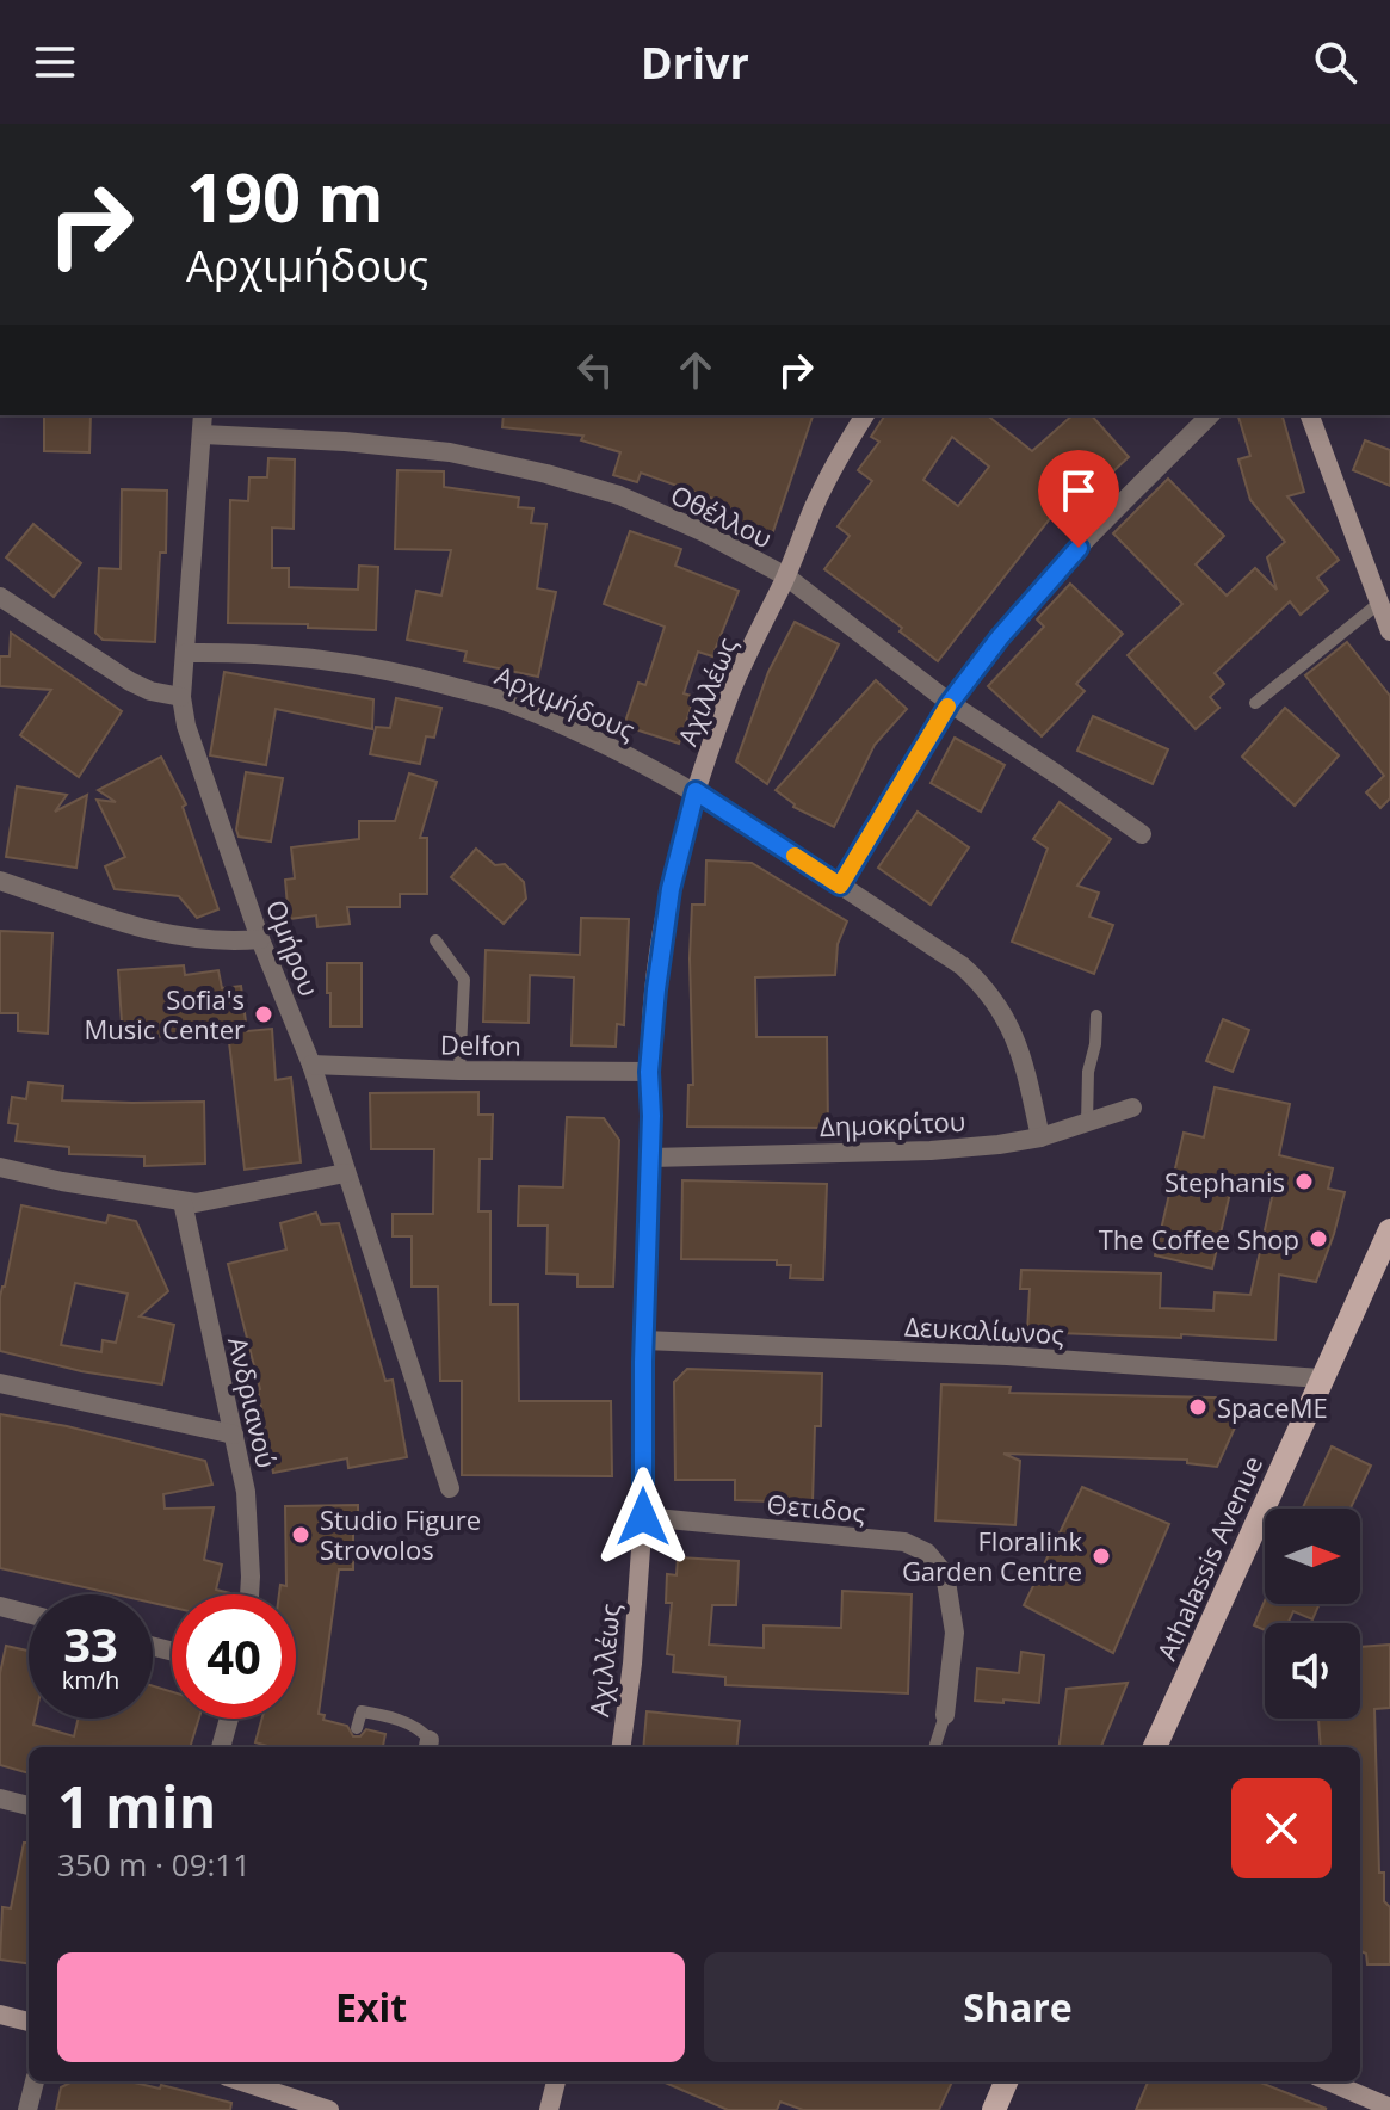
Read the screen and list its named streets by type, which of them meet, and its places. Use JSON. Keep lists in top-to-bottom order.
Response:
{
  "streets": {
    "main road": ["Athalassis Avenue"],
    "street": [
      "Οθέλλου",
      "Αχιλλέως",
      "Αρχιμήδους",
      "Ομήρου",
      "Delfon",
      "Δημοκρίτου",
      "Δευκαλίωνος",
      "Ανδριανού",
      "Θετιδος"
    ]
  },
  "crossings": [
    ["Οθέλλου", "Αχιλλέως"],
    ["Οθέλλου", "Ομήρου"],
    ["Αχιλλέως", "Αρχιμήδους"],
    ["Αχιλλέως", "Delfon"],
    ["Αχιλλέως", "Δημοκρίτου"],
    ["Αχιλλέως", "Δευκαλίωνος"],
    ["Αχιλλέως", "Θετιδος"],
    ["Αρχιμήδους", "Ομήρου"],
    ["Αρχιμήδους", "Δημοκρίτου"],
    ["Ομήρου", "Delfon"],
    ["Δευκαλίωνος", "Athalassis Avenue"]
  ],
  "places": [
    "Sofia's Music Center",
    "Stephanis",
    "The Coffee Shop",
    "SpaceME",
    "Studio Figure Strovolos",
    "Floralink Garden Centre"
  ],
  "north": "right",
  "page": {
    "header": "Drivr",
    "turn": ["190 m", "Αρχιμήδους"],
    "speed": "33 km/h",
    "limit": "40",
    "heading": ["1 min", "350 m · 09:11"],
    "buttons": ["Exit", "Share"]
  }
}
